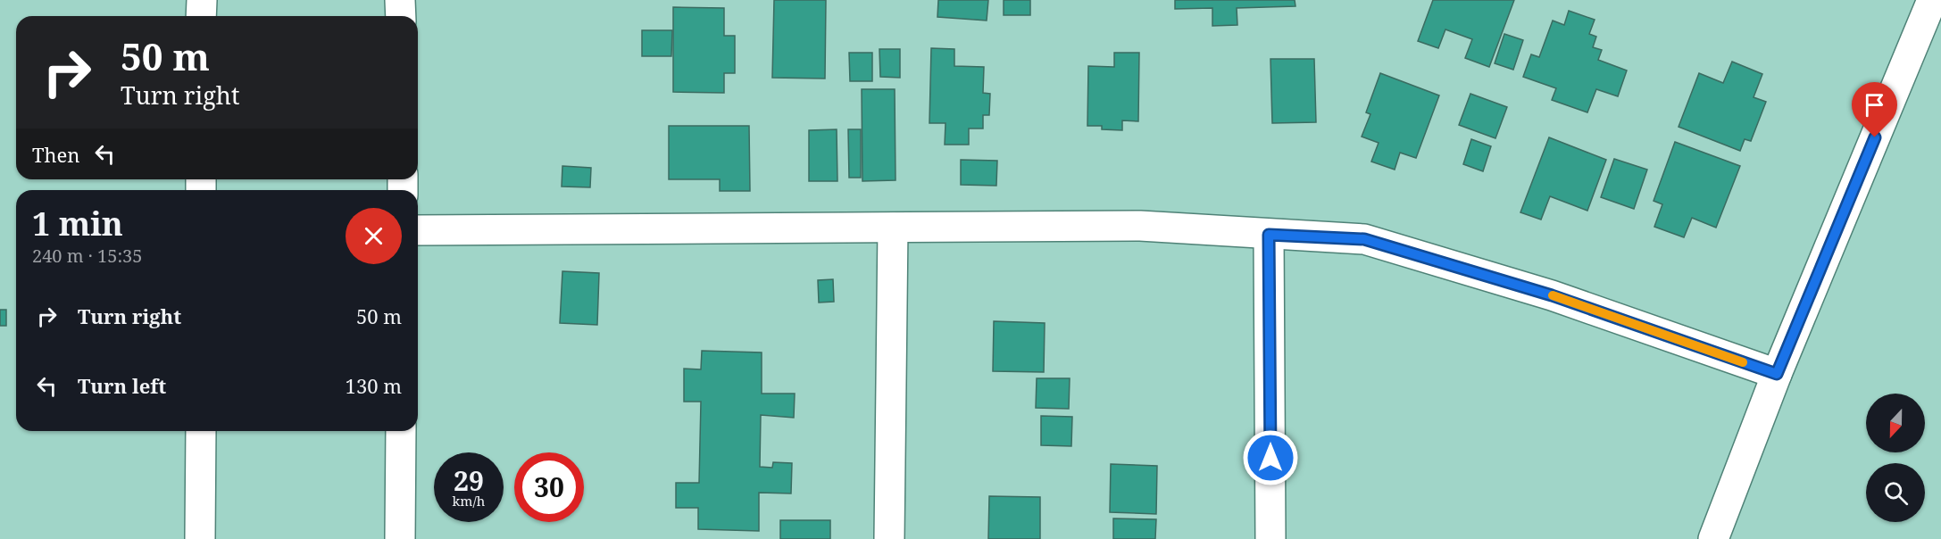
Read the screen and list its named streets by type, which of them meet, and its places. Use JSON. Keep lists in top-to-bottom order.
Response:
{
  "north": "bottom",
  "page": {
    "turn": ["50 m", "Turn right"],
    "then": "Then",
    "heading": ["1 min", "240 m · 15:35"],
    "list": [
      {
        "name": "Turn right",
        "value": "50 m"
      },
      {
        "name": "Turn left",
        "value": "130 m"
      }
    ],
    "speed": "29 km/h",
    "limit": "30"
  }
}
